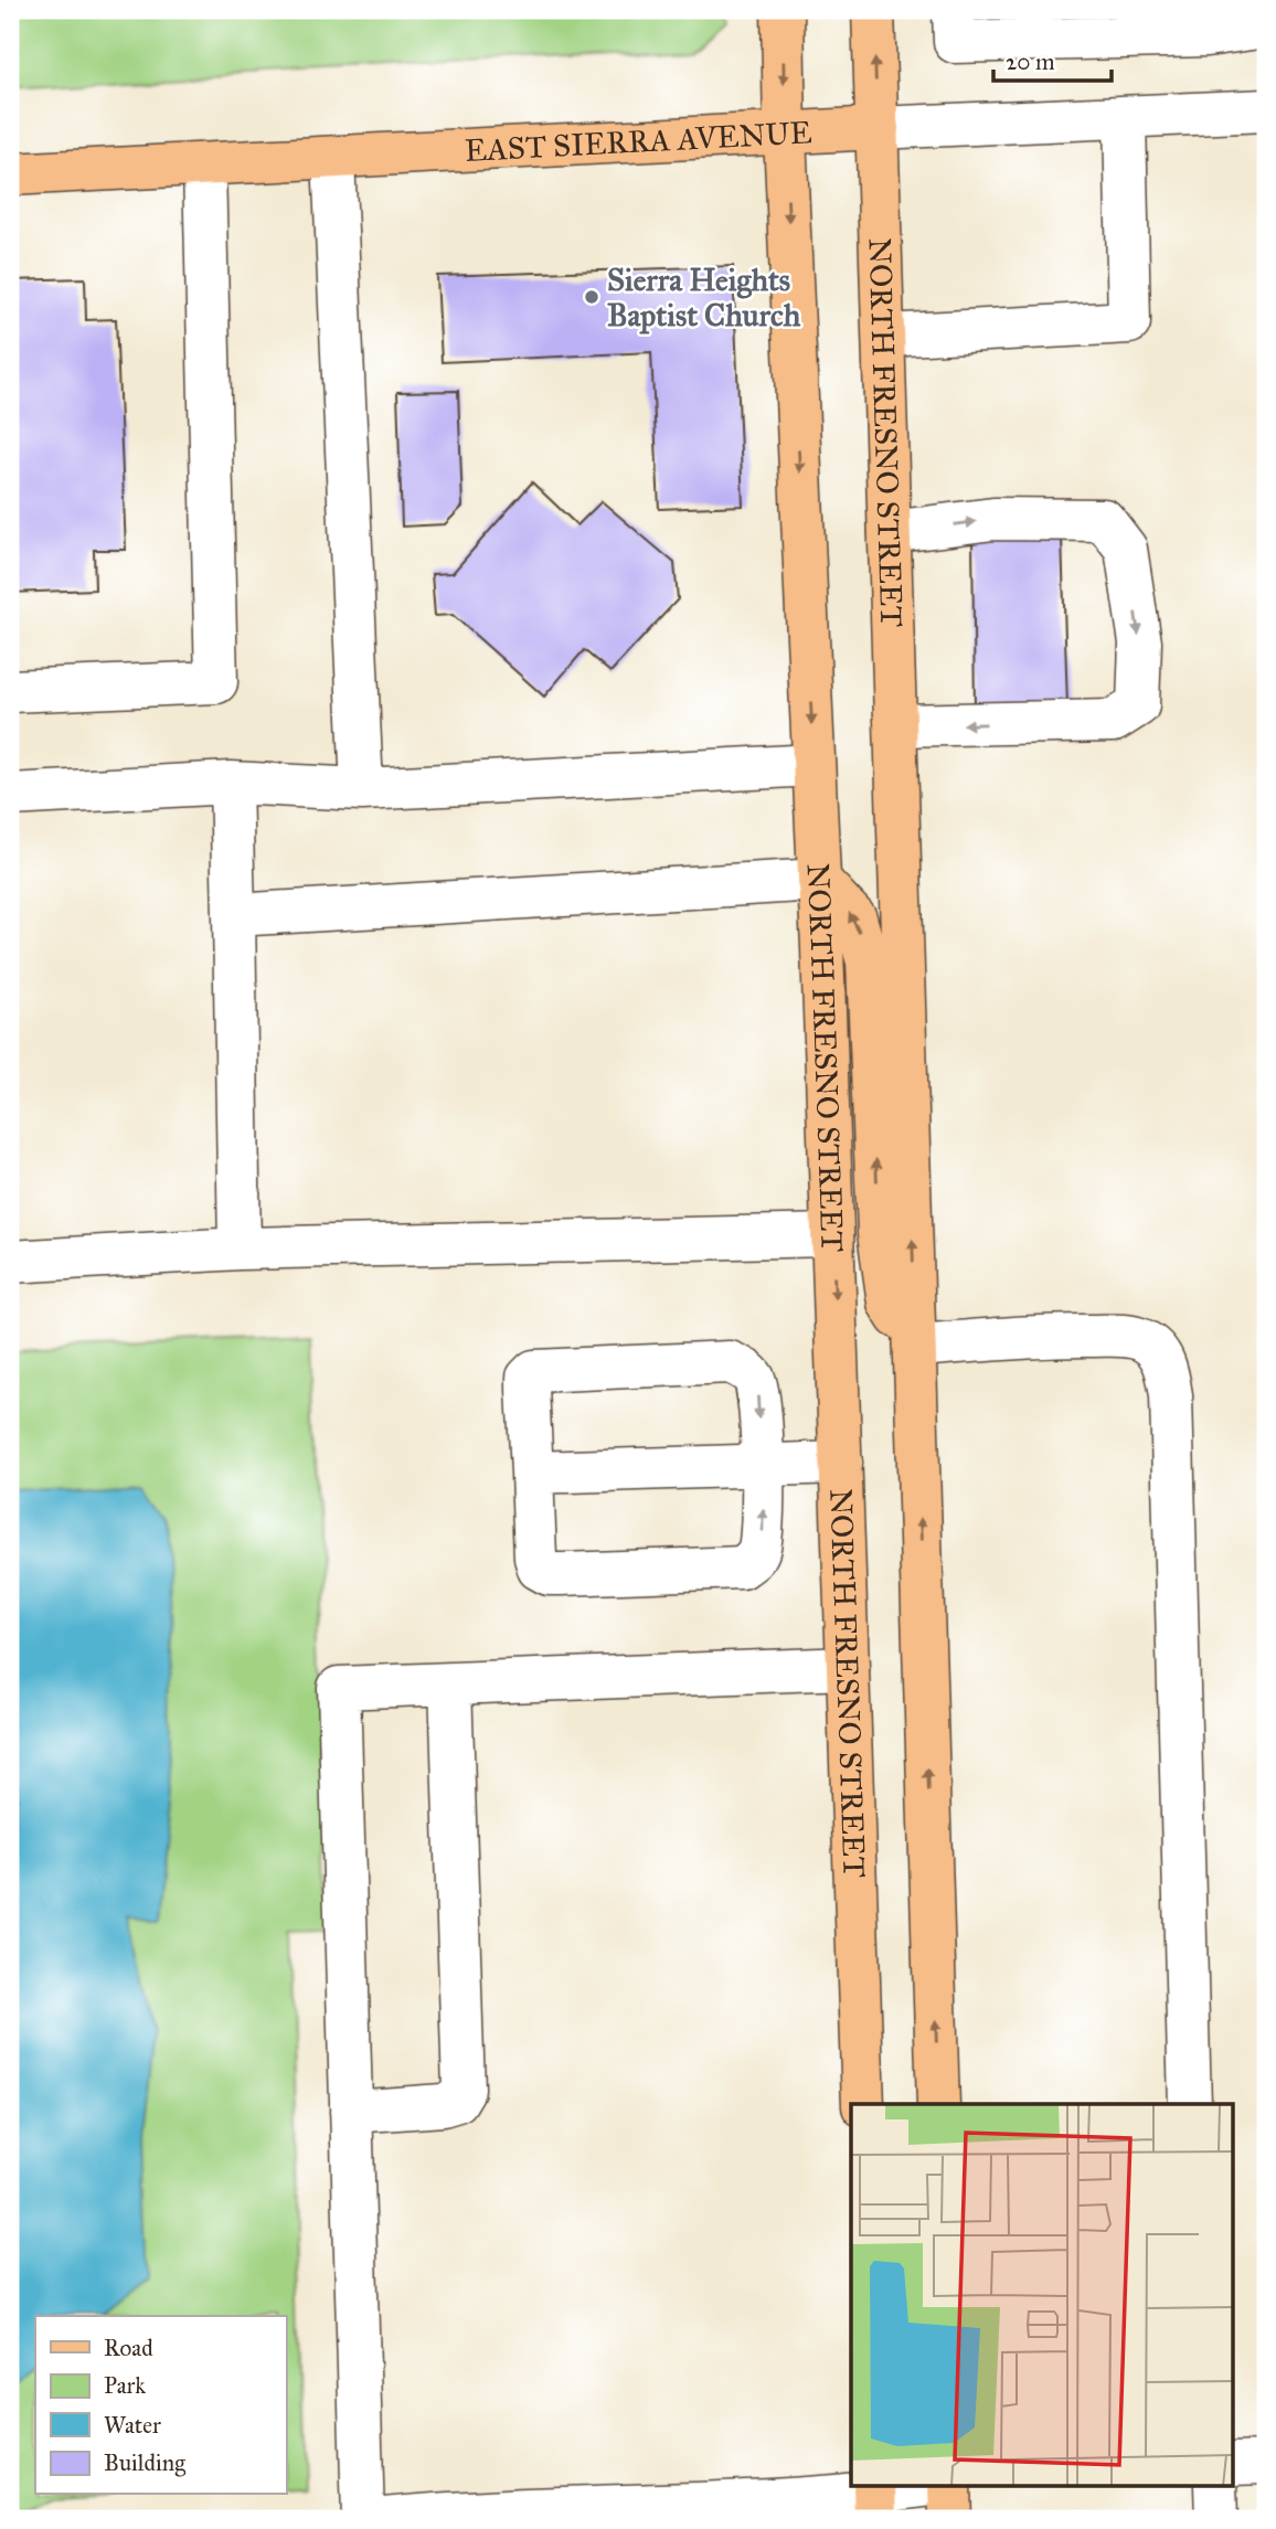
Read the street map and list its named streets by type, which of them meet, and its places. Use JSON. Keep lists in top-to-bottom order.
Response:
{
  "streets": {
    "main road": ["EAST SIERRA AVENUE", "NORTH FRESNO STREET"]
  },
  "crossings": [
    ["EAST SIERRA AVENUE", "NORTH FRESNO STREET"]
  ],
  "places": ["Sierra Heights Baptist Church"],
  "legend": [
    "Road",
    "Park",
    "Water",
    "Building"
  ],
  "scale_bar": "20 m"
}
